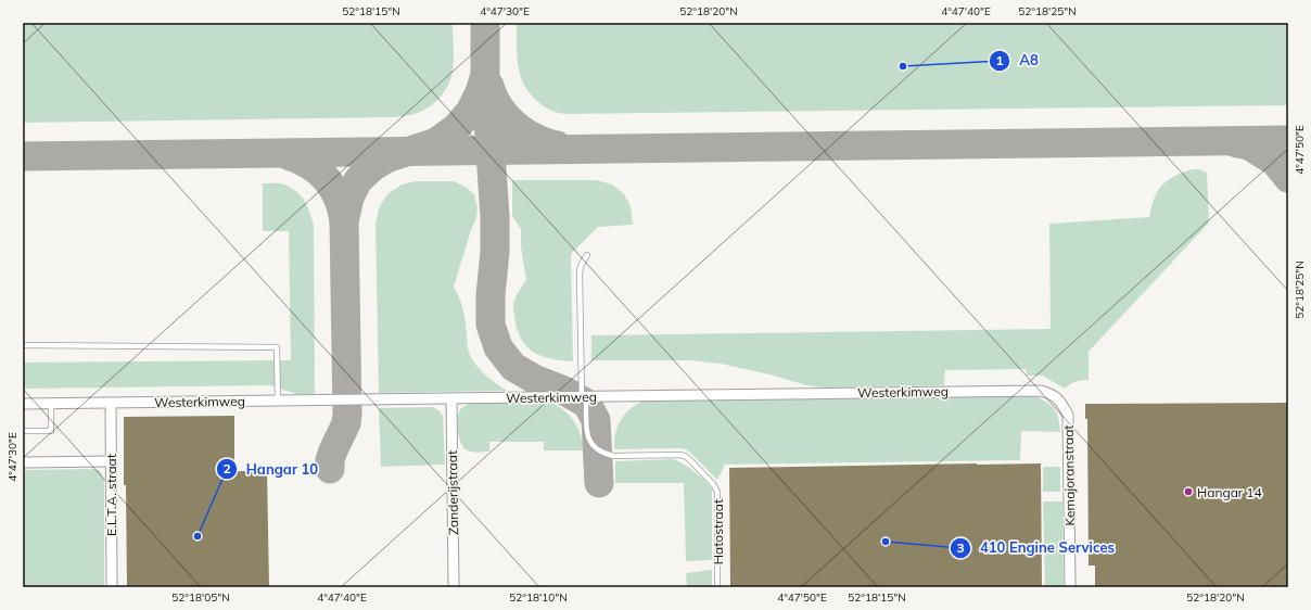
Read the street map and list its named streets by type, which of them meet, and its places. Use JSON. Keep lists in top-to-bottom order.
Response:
{
  "streets": {
    "street": [
      "Westerkimweg",
      "Kemajoranstraat",
      "Zanderijstraat",
      "E.L.T.A. straat"
    ],
    "lane": ["Hatostraat"]
  },
  "crossings": [
    ["Westerkimweg", "Kemajoranstraat"],
    ["Westerkimweg", "Zanderijstraat"],
    ["Westerkimweg", "E.L.T.A. straat"],
    ["Westerkimweg", "Hatostraat"]
  ],
  "places": [
    "A8",
    "Hangar 14",
    "Hangar 10",
    "410 Engine Services"
  ],
  "coordinates": [
    "52°18'15\"N",
    "4°47'30\"E",
    "52°18'20\"N",
    "4°47'40\"E",
    "52°18'25\"N",
    "4°47'50\"E",
    "52°18'05\"N",
    "52°18'10\"N"
  ]
}
